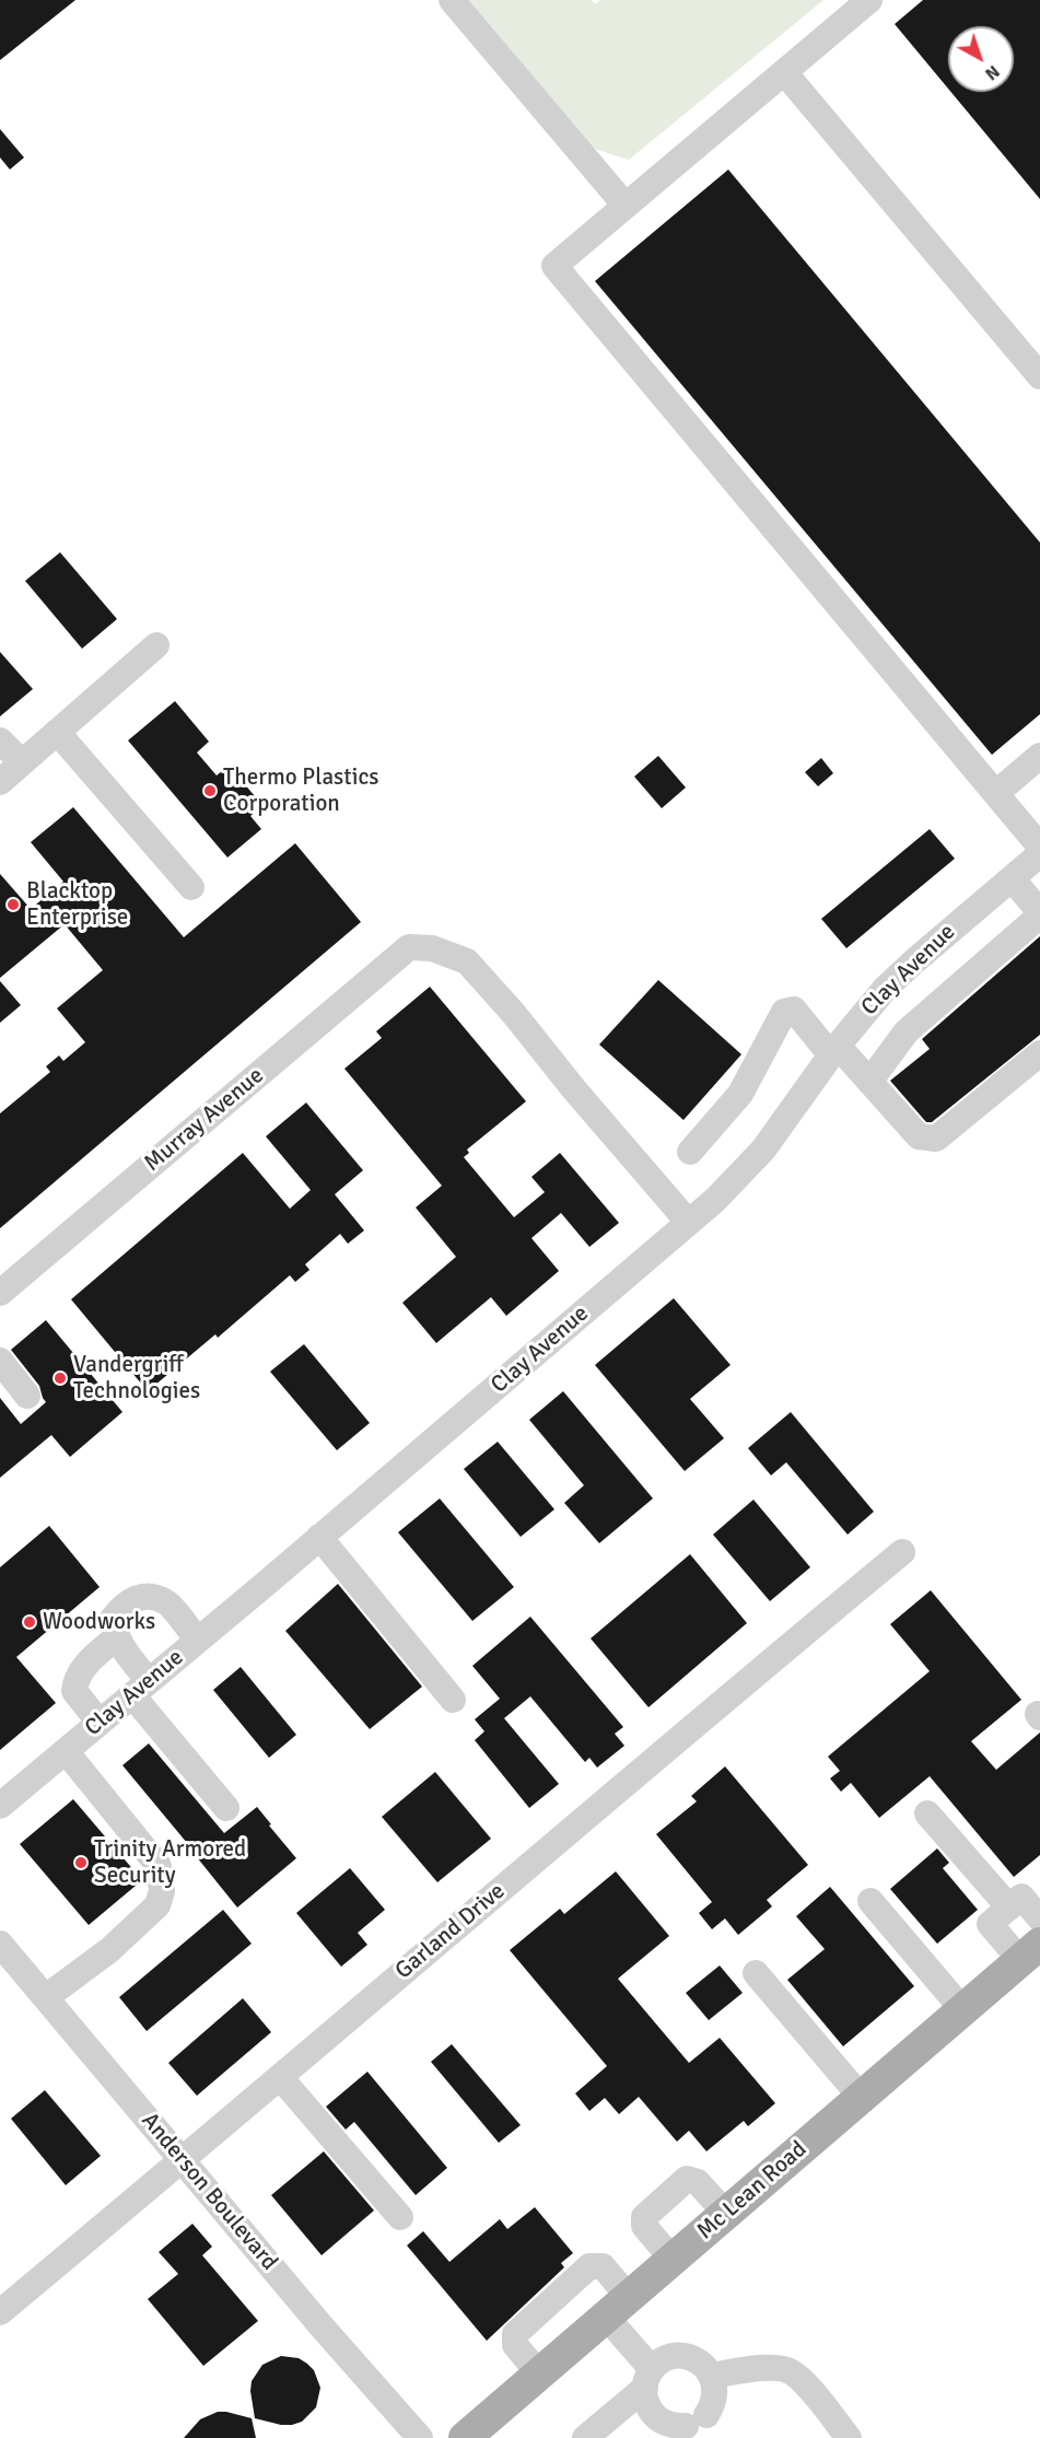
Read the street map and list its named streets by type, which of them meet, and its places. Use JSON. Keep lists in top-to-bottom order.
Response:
{
  "streets": {
    "main road": ["Mc Lean Road"],
    "street": [
      "Clay Avenue",
      "Murray Avenue",
      "Garland Drive",
      "Anderson Boulevard"
    ]
  },
  "crossings": [
    ["Clay Avenue", "Murray Avenue"],
    ["Garland Drive", "Anderson Boulevard"]
  ],
  "places": [
    "Thermo Plastics Corporation",
    "Blacktop Enterprise",
    "Vandergriff Technologies",
    "Woodworks",
    "Trinity Armored Security"
  ],
  "north": "bottom right"
}
